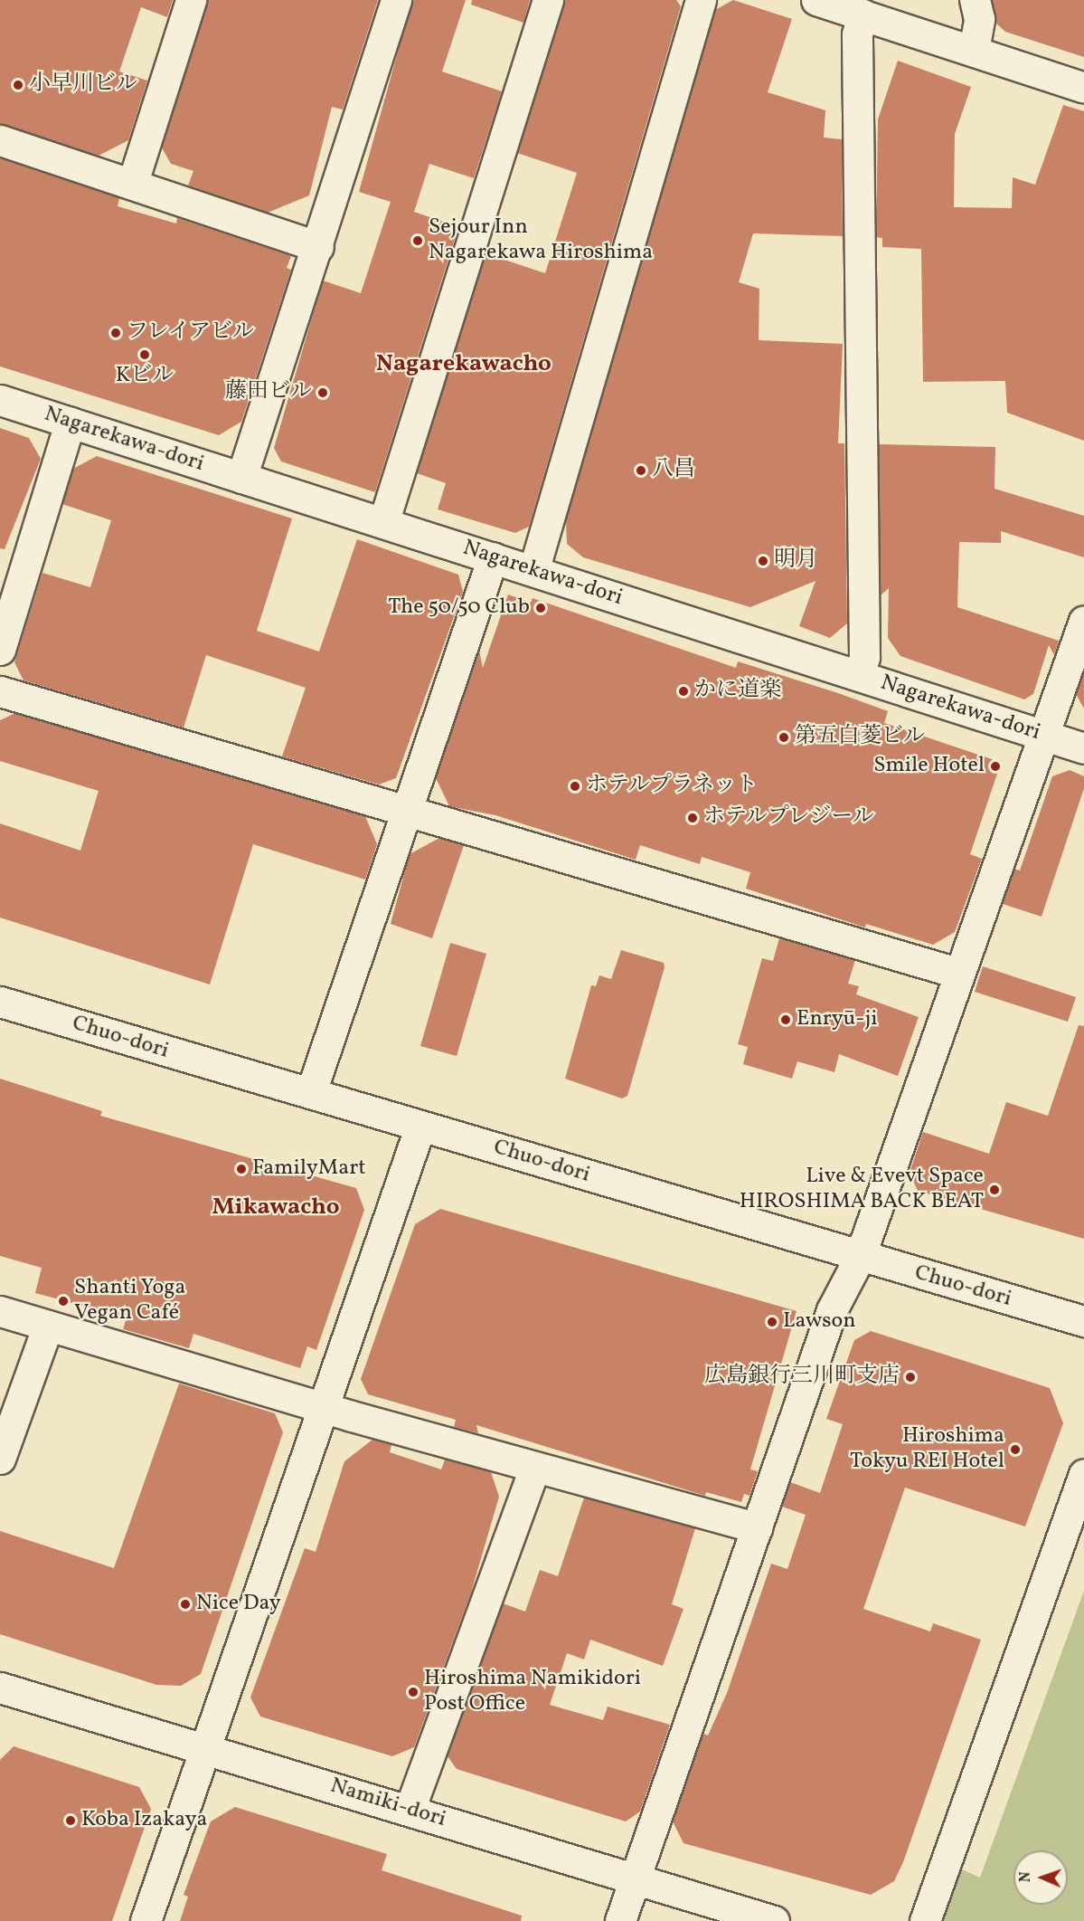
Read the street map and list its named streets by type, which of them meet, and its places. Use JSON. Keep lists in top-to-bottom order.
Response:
{
  "streets": {
    "street": ["Nagarekawa-dori", "Chuo-dori", "Namiki-dori"]
  },
  "districts": ["Nagarekawacho", "Mikawacho"],
  "places": [
    "小早川ビル",
    "Sejour Inn Nagarekawa Hiroshima",
    "フレイアビル",
    "Kビル",
    "藤田ビル",
    "八昌",
    "明月",
    "The 50/50 Club",
    "かに道楽",
    "第五白菱ビル",
    "Smile Hotel",
    "ホテルプラネット",
    "ホテルプレジール",
    "Enryū-ji",
    "FamilyMart",
    "Live & Evevt Space HIROSHIMA BACK BEAT",
    "Shanti Yoga Vegan Café",
    "Lawson",
    "広島銀行三川町支店",
    "Hiroshima Tokyu REI Hotel",
    "Nice Day",
    "Hiroshima Namikidori Post Office",
    "Koba Izakaya"
  ],
  "north": "left"
}
